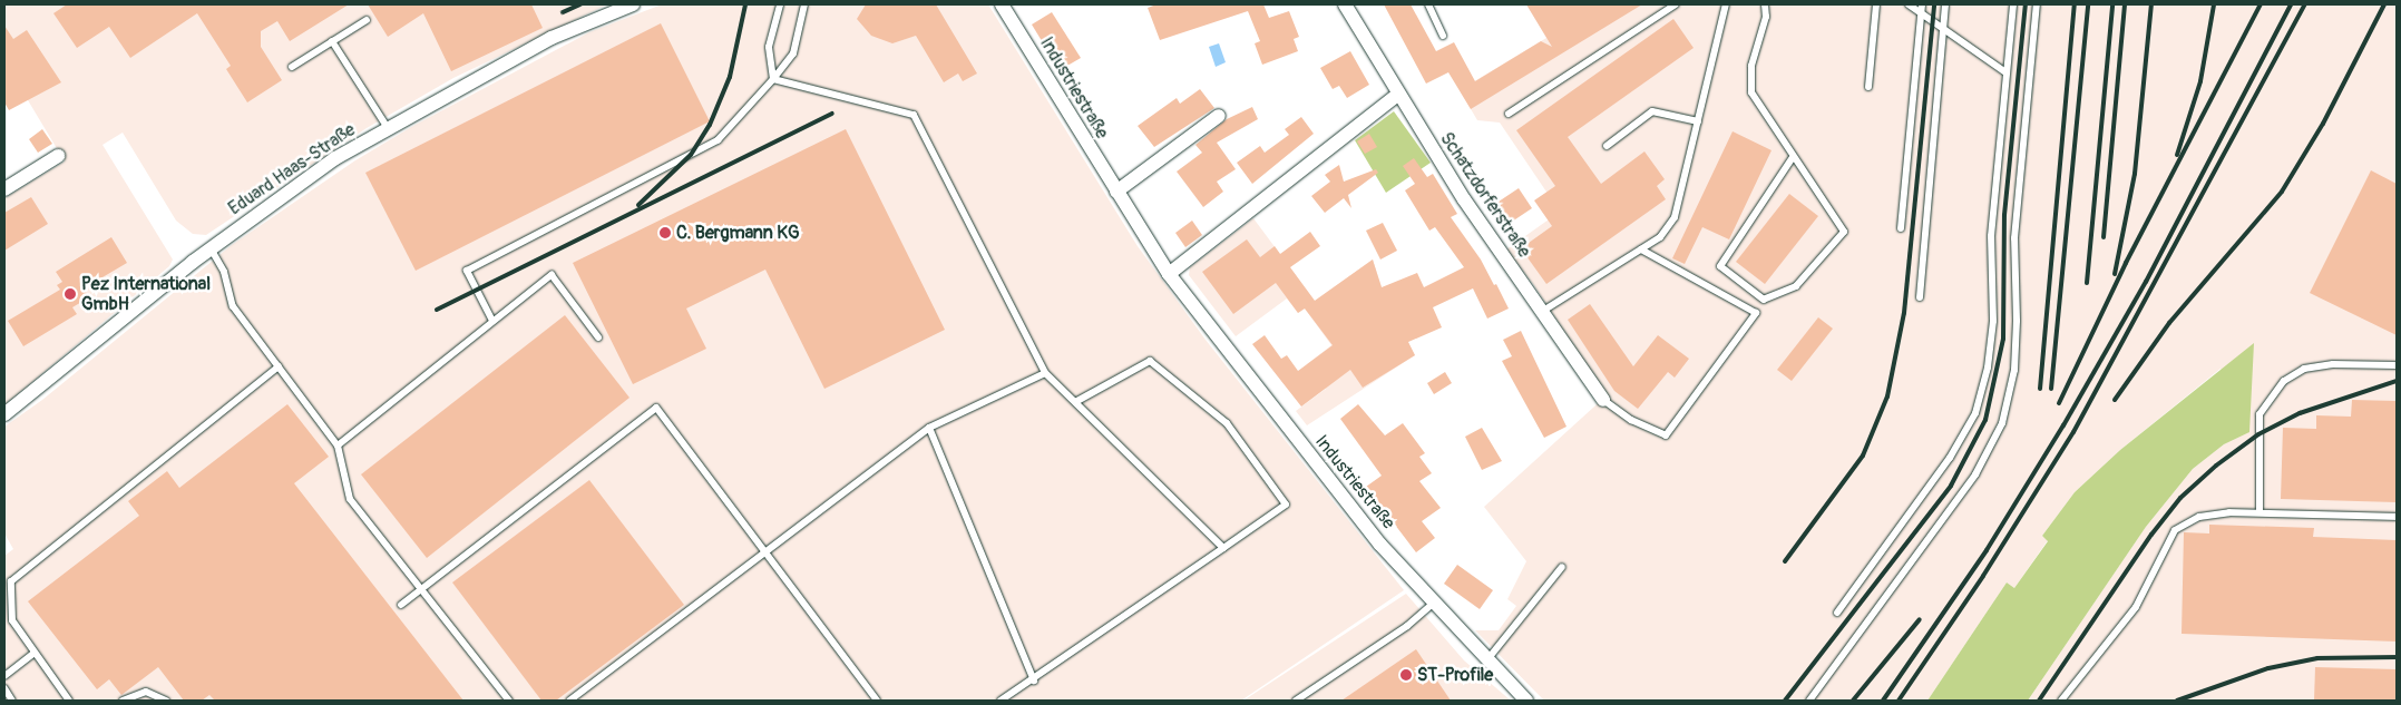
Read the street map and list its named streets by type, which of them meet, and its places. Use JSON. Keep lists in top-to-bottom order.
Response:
{
  "streets": {
    "street": ["Industriestraße", "Eduard Haas-Straße", "Schatzdorferstraße"]
  },
  "places": ["C. Bergmann KG", "Pez International GmbH", "ST-Profile"]
}
